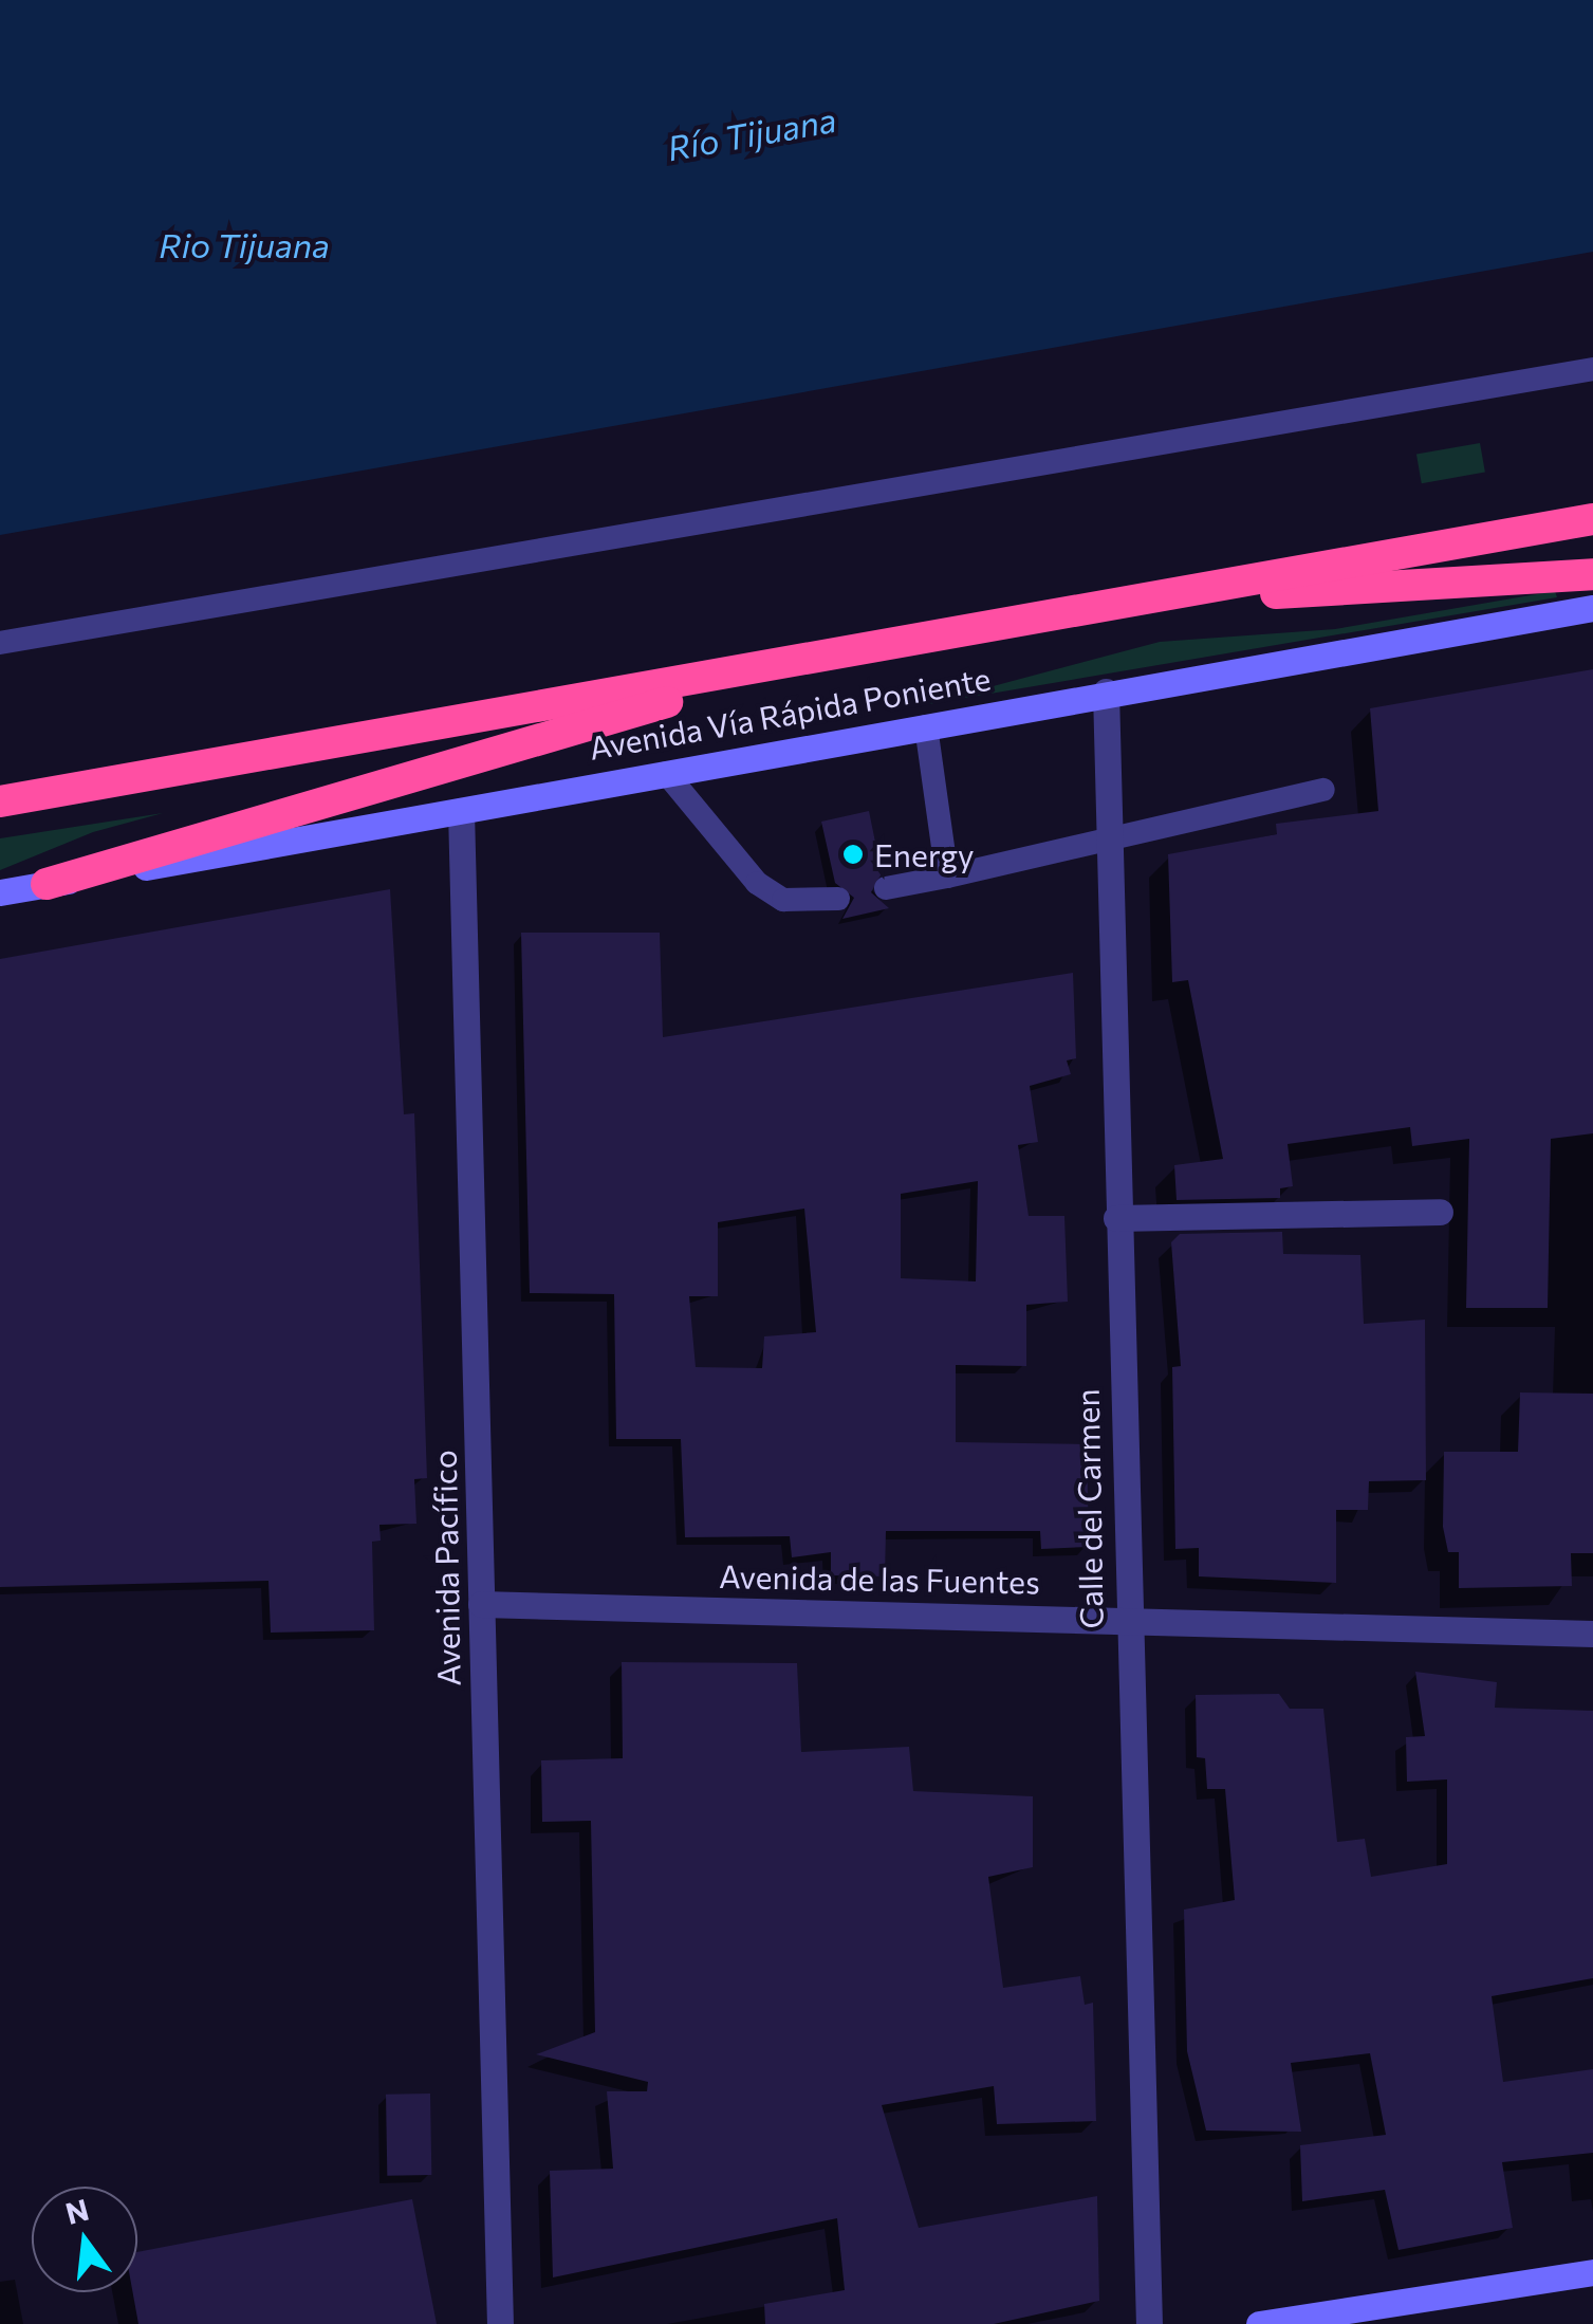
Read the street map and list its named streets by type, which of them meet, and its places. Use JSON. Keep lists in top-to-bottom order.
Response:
{
  "streets": {
    "highway": ["Avenida Vía Rápida Poniente"],
    "street": ["Calle del Carmen", "Avenida Pacífico", "Avenida de las Fuentes"]
  },
  "crossings": [
    ["Avenida Vía Rápida Poniente", "Calle del Carmen"],
    ["Avenida Vía Rápida Poniente", "Avenida Pacífico"],
    ["Calle del Carmen", "Avenida de las Fuentes"],
    ["Avenida Pacífico", "Avenida de las Fuentes"]
  ],
  "water": ["Río Tijuana", "Rio Tijuana"],
  "places": ["Energy"],
  "north": "top"
}
